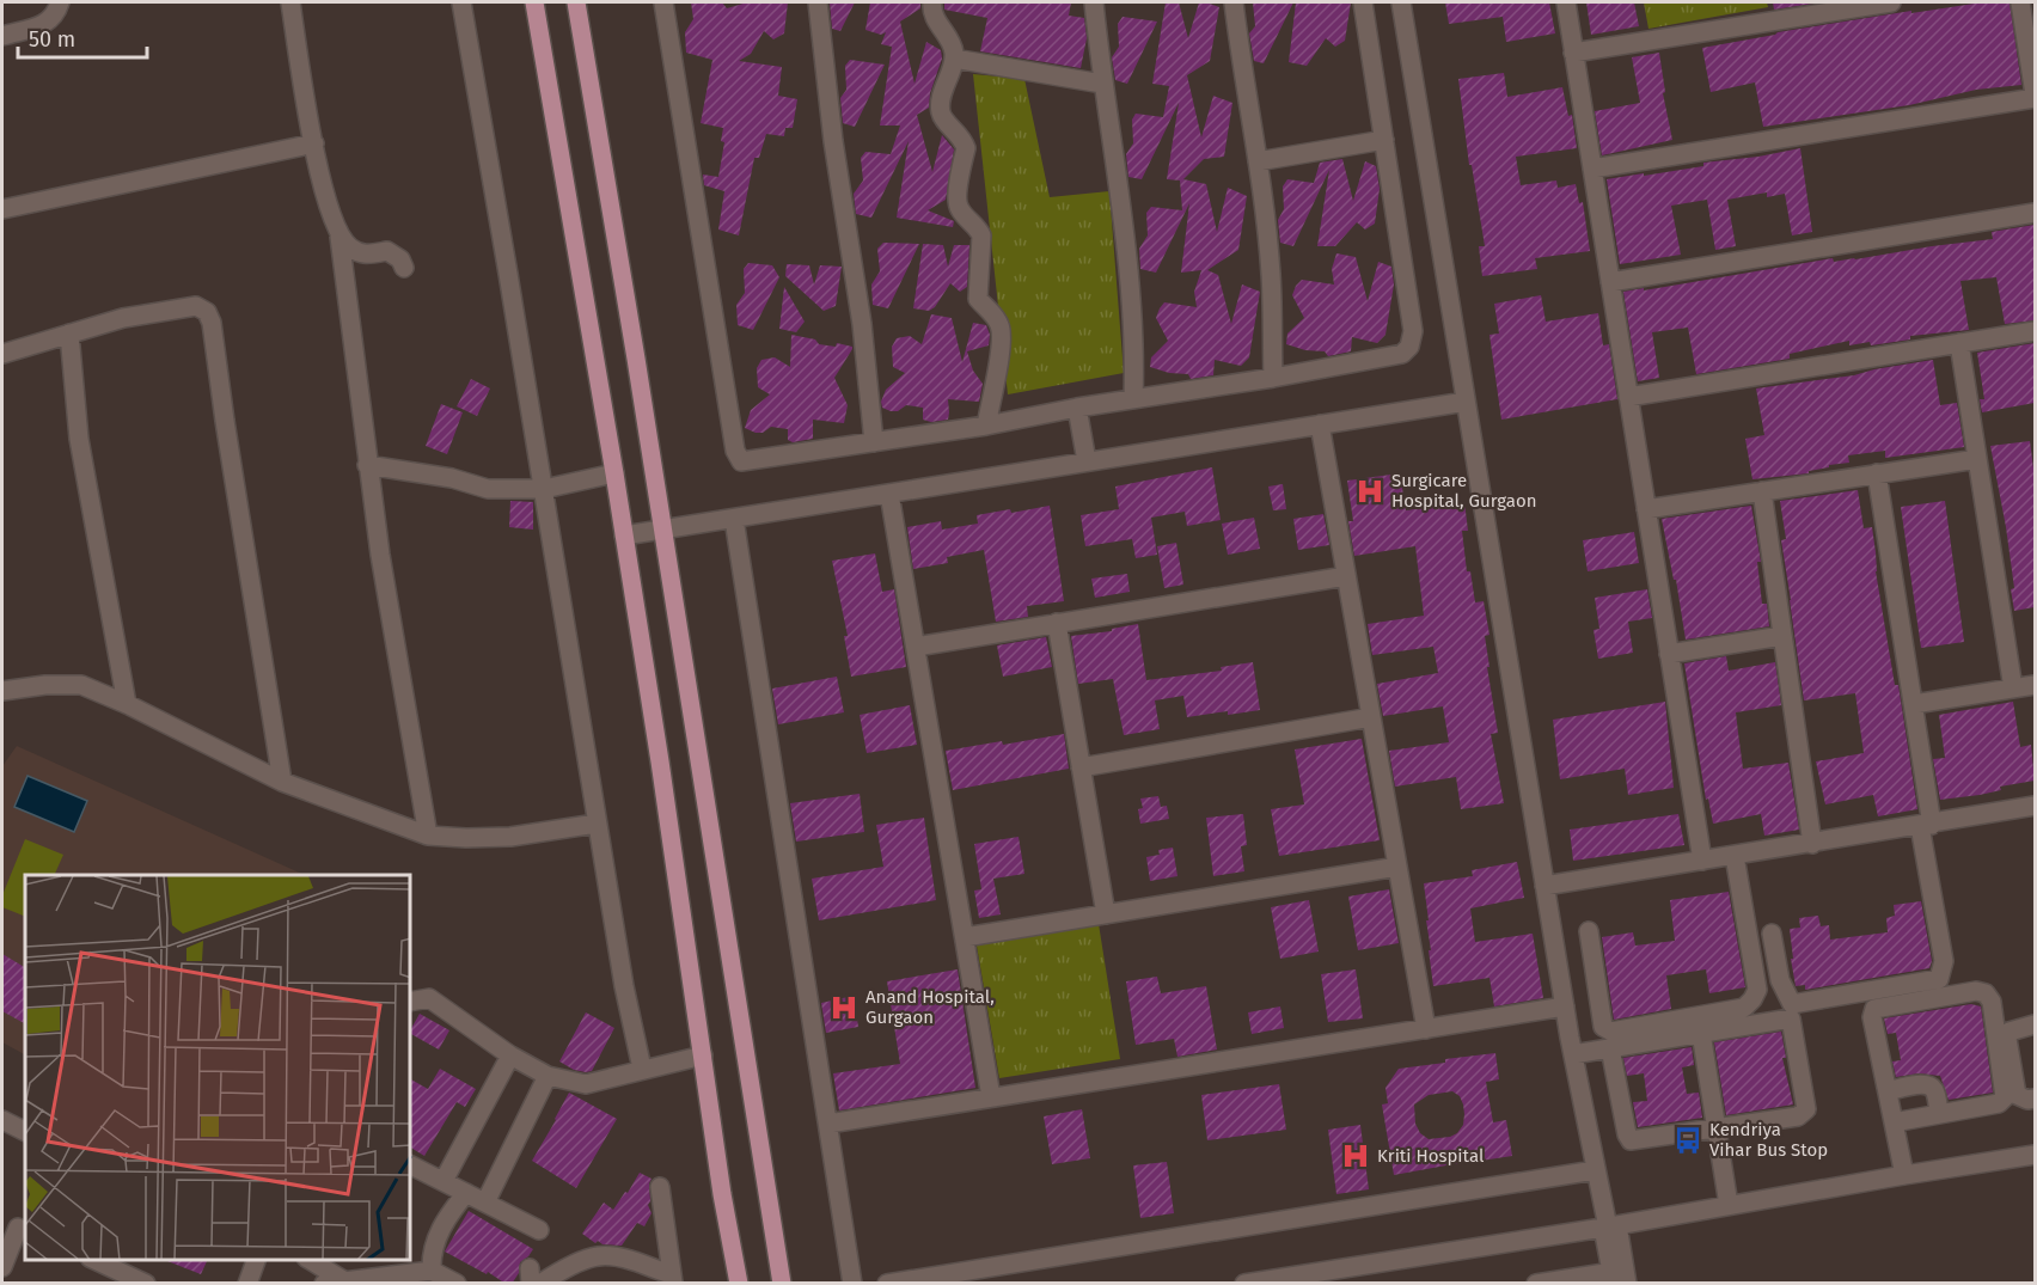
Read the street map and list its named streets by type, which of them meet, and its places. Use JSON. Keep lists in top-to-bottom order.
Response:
{
  "places": {
    "hospital": ["Surgicare Hospital, Gurgaon", "Anand Hospital, Gurgaon", "Kriti Hospital"],
    "bus stop": ["Kendriya Vihar Bus Stop"]
  },
  "scale_bar": "50 m"
}
